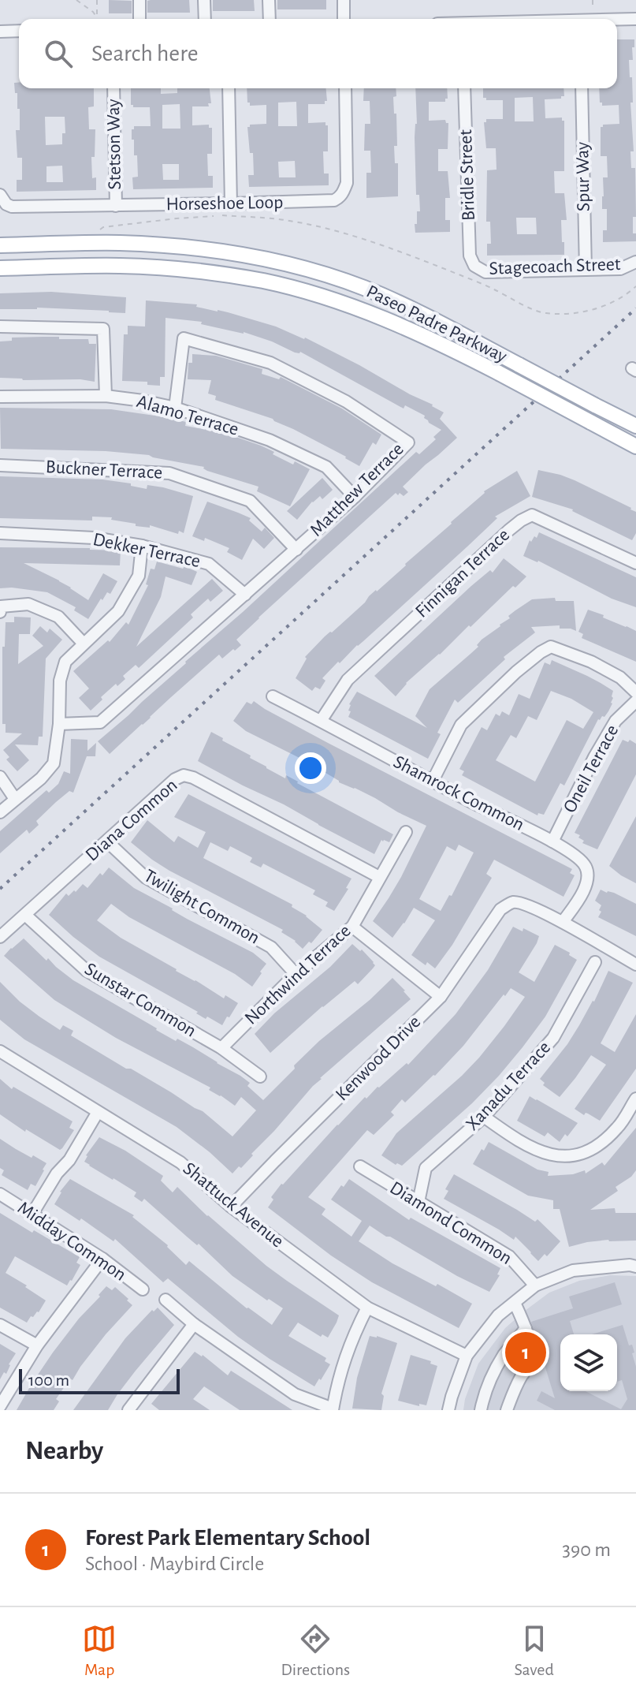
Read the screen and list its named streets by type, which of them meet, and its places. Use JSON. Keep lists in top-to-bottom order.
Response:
{
  "streets": {
    "main road": ["Paseo Padre Parkway"],
    "street": [
      "Stetson Way",
      "Bridle Street",
      "Spur Way",
      "Horseshoe Loop",
      "Stagecoach Street",
      "Alamo Terrace",
      "Buckner Terrace",
      "Matthew Terrace",
      "Dekker Terrace",
      "Finnigan Terrace",
      "Oneil Terrace",
      "Shamrock Common",
      "Diana Common",
      "Twilight Common",
      "Northwind Terrace",
      "Sunstar Common",
      "Kenwood Drive",
      "Xanadu Terrace",
      "Shattuck Avenue",
      "Diamond Common",
      "Midday Common"
    ]
  },
  "crossings": [
    ["Stetson Way", "Horseshoe Loop"],
    ["Bridle Street", "Stagecoach Street"],
    ["Spur Way", "Stagecoach Street"],
    ["Alamo Terrace", "Matthew Terrace"],
    ["Buckner Terrace", "Matthew Terrace"],
    ["Matthew Terrace", "Dekker Terrace"],
    ["Finnigan Terrace", "Shamrock Common"],
    ["Oneil Terrace", "Shamrock Common"],
    ["Shamrock Common", "Kenwood Drive"],
    ["Diana Common", "Twilight Common"],
    ["Diana Common", "Northwind Terrace"],
    ["Diana Common", "Sunstar Common"],
    ["Twilight Common", "Northwind Terrace"],
    ["Northwind Terrace", "Sunstar Common"],
    ["Kenwood Drive", "Shattuck Avenue"],
    ["Xanadu Terrace", "Diamond Common"]
  ],
  "scale_bar": "100 m",
  "page": {
    "search": "Search here",
    "pins": "1",
    "scale": "100 m",
    "heading": "Nearby",
    "list": [
      {
        "mark": "1",
        "name": "Forest Park Elementary School",
        "note": "School · Maybird Circle",
        "value": "390 m"
      }
    ],
    "nav": ["Map", "Directions", "Saved"]
  }
}
